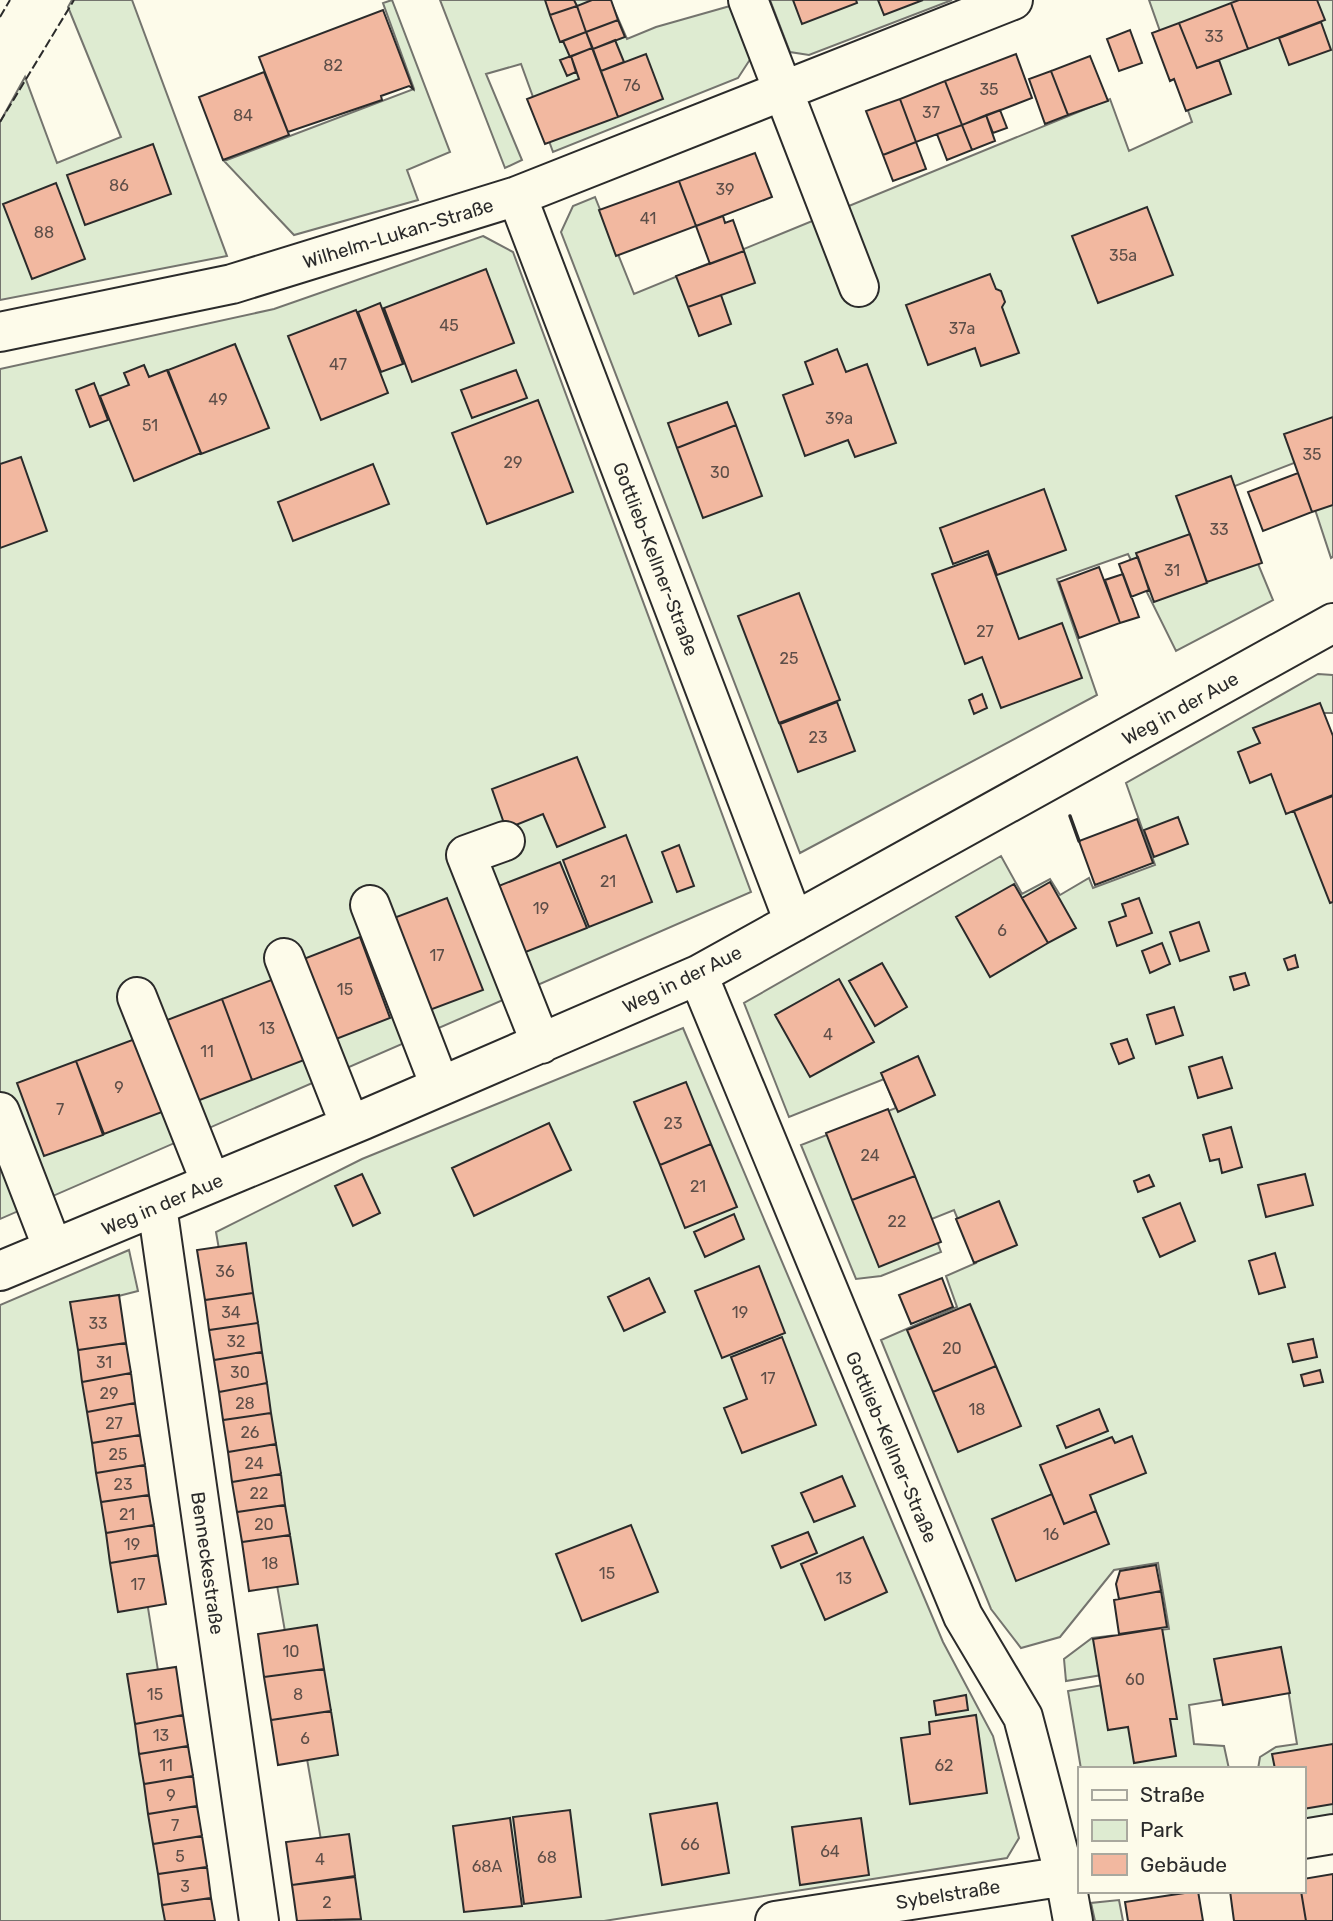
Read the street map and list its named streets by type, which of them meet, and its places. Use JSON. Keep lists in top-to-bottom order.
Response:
{
  "streets": {
    "street": [
      "Wilhelm-Lukan-Straße",
      "Gottlieb-Kellner-Straße",
      "Weg in der Aue",
      "Benneckestraße",
      "Sybelstraße"
    ]
  },
  "crossings": [
    ["Wilhelm-Lukan-Straße", "Gottlieb-Kellner-Straße"],
    ["Gottlieb-Kellner-Straße", "Weg in der Aue"],
    ["Gottlieb-Kellner-Straße", "Sybelstraße"],
    ["Weg in der Aue", "Benneckestraße"]
  ],
  "house_numbers": [
    "33",
    "82",
    "76",
    "35",
    "37",
    "84",
    "86",
    "39",
    "41",
    "88",
    "35a",
    "45",
    "37a",
    "47",
    "49",
    "39a",
    "51",
    "35",
    "29",
    "30",
    "33",
    "31",
    "27",
    "25",
    "23",
    "21",
    "19",
    "6",
    "17",
    "15",
    "13",
    "4",
    "11",
    "9",
    "7",
    "23",
    "24",
    "21",
    "22",
    "36",
    "34",
    "19",
    "33",
    "32",
    "20",
    "31",
    "30",
    "17",
    "29",
    "28",
    "18",
    "27",
    "26",
    "25",
    "24",
    "23",
    "22",
    "21",
    "20",
    "16",
    "19",
    "18",
    "15",
    "13",
    "17",
    "10",
    "60",
    "15",
    "8",
    "13",
    "6",
    "11",
    "62",
    "9",
    "7",
    "66",
    "64",
    "5",
    "68",
    "4",
    "68A",
    "3",
    "2"
  ],
  "legend": ["Straße", "Park", "Gebäude"]
}
